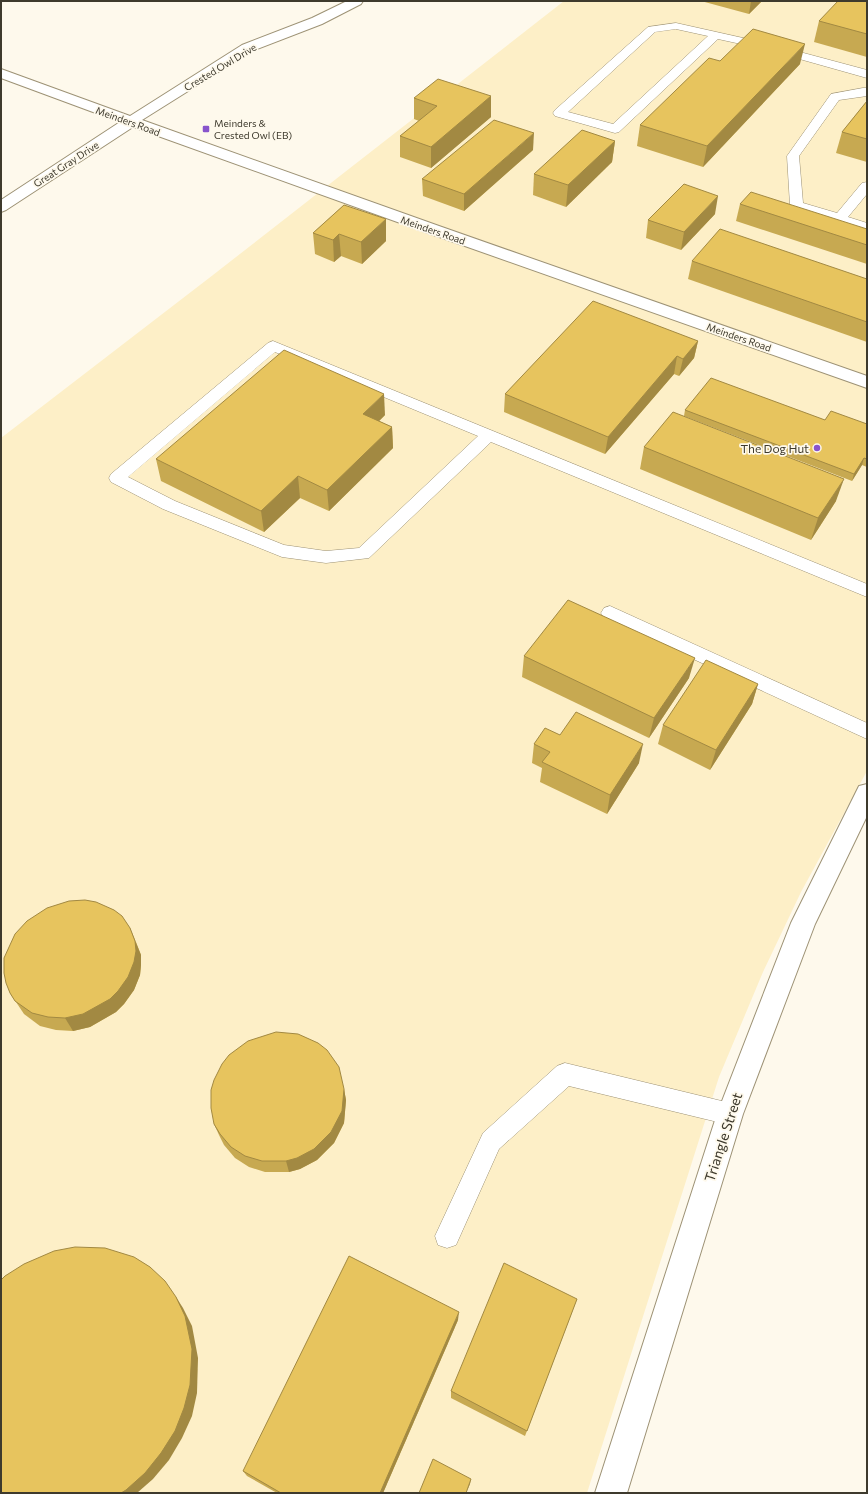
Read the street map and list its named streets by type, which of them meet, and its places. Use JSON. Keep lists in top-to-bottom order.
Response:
{
  "streets": {
    "street": [
      "Crested Owl Drive",
      "Meinders Road",
      "Great Gray Drive",
      "Triangle Street"
    ]
  },
  "crossings": [
    ["Crested Owl Drive", "Meinders Road"],
    ["Crested Owl Drive", "Great Gray Drive"],
    ["Meinders Road", "Great Gray Drive"]
  ],
  "places": {
    "transit": ["Meinders & Crested Owl (EB)"],
    "other": ["The Dog Hut"]
  }
}
